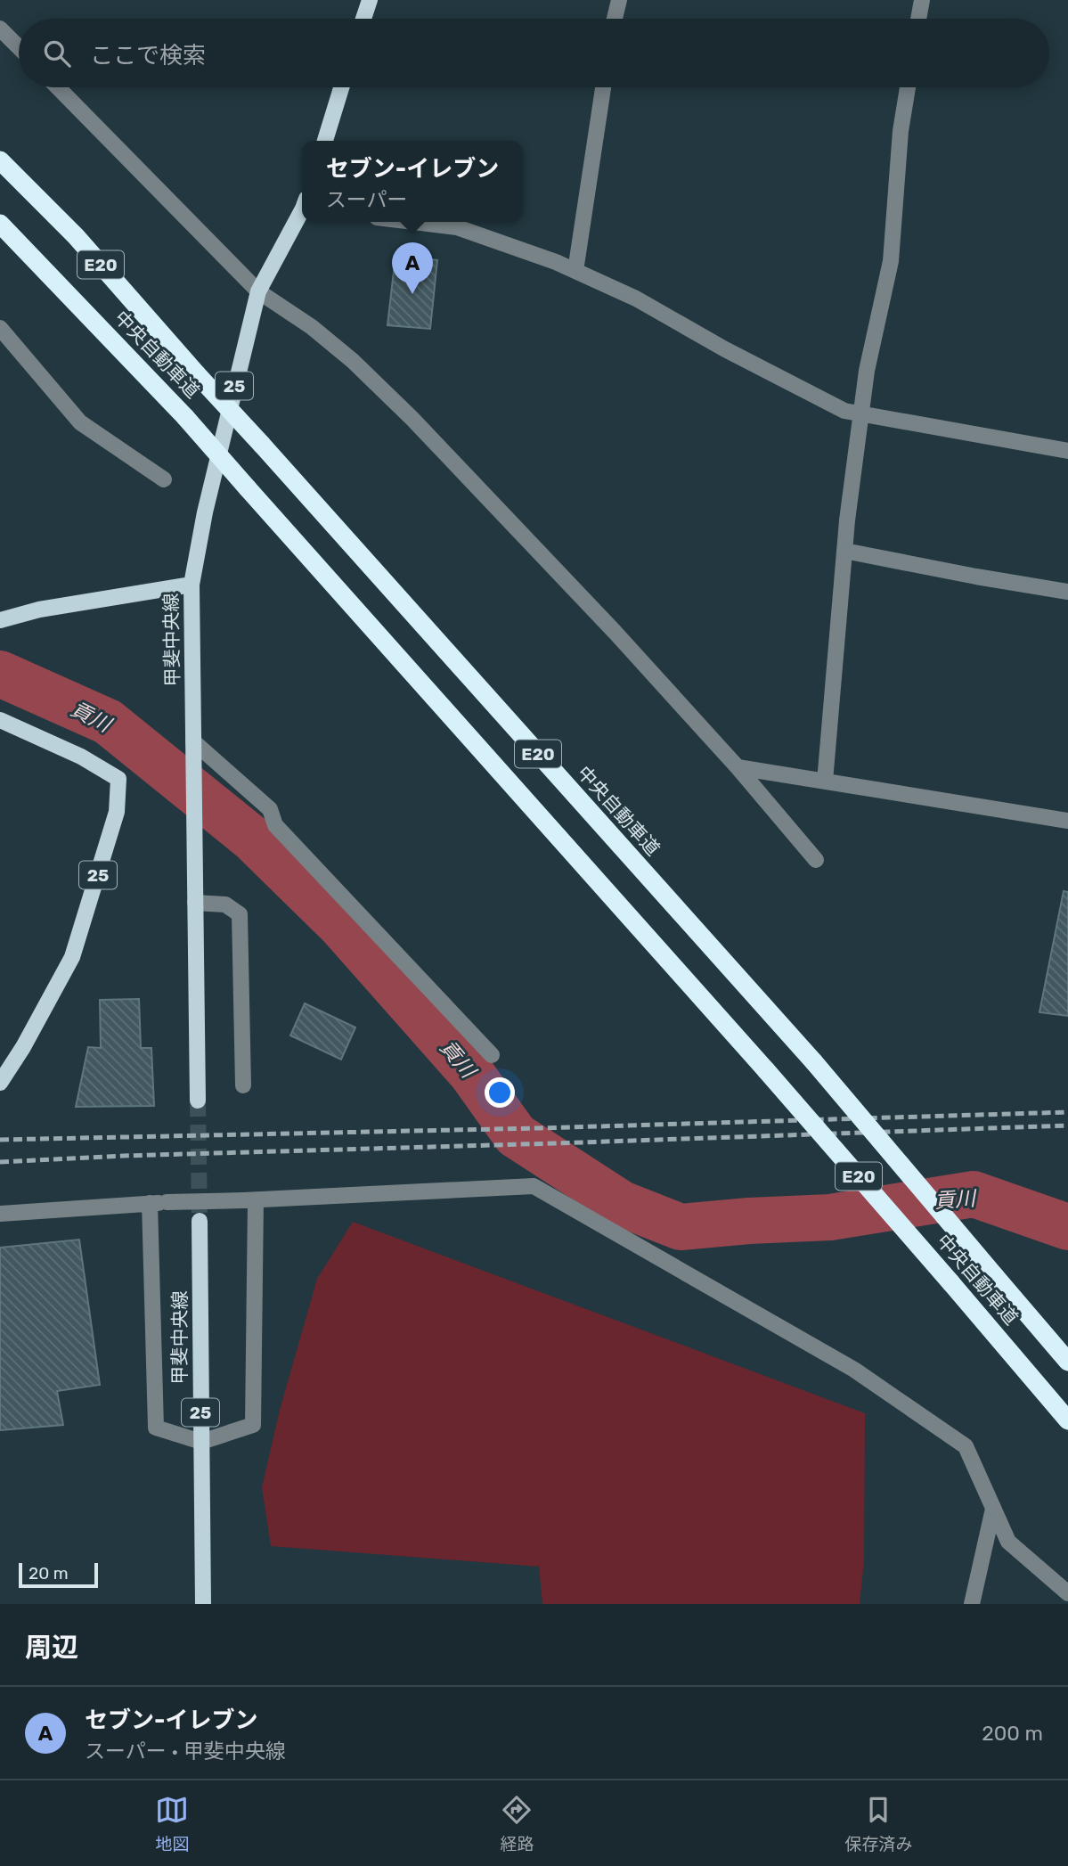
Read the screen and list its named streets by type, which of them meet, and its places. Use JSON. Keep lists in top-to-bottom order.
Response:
{
  "streets": {
    "highway": ["E20", "中央自動車道"],
    "main road": ["25", "甲斐中央線"]
  },
  "water": ["貢川"],
  "scale_bar": "20 m",
  "page": {
    "search": "ここで検索",
    "popup": ["セブン-イレブン", "スーパー"],
    "pins": "A",
    "scale": "20 m",
    "heading": "周辺",
    "list": [
      {
        "mark": "A",
        "name": "セブン-イレブン",
        "note": "スーパー · 甲斐中央線",
        "value": "200 m"
      }
    ],
    "nav": ["地図", "経路", "保存済み"]
  }
}
